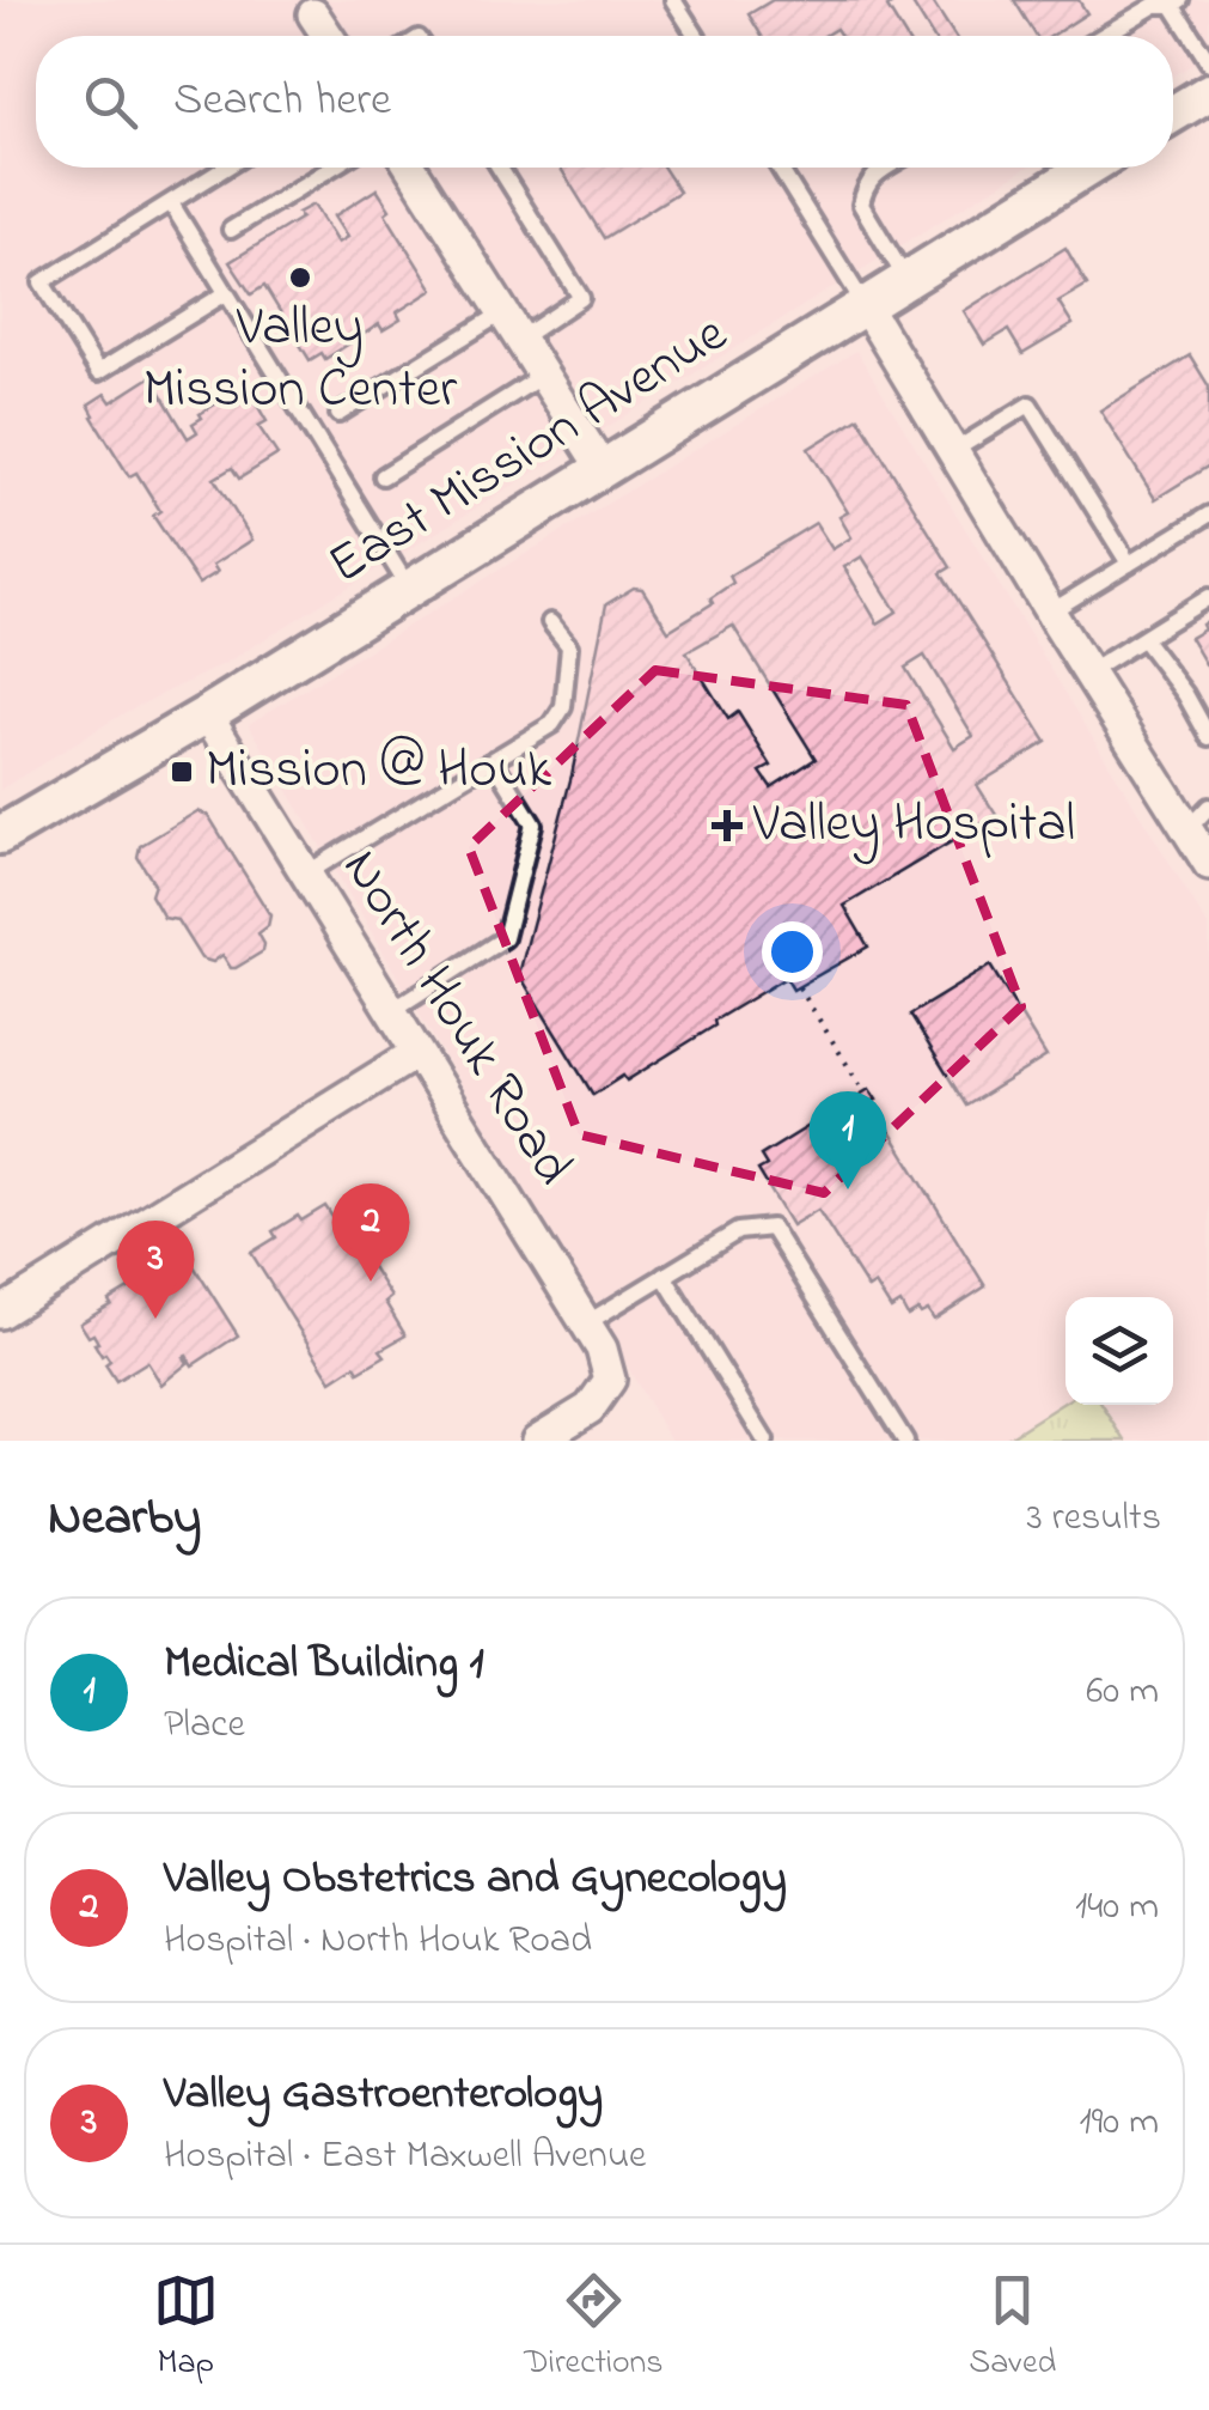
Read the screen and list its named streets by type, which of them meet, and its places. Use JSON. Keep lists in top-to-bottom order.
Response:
{
  "streets": {
    "street": ["East Mission Avenue", "North Houk Road"]
  },
  "crossings": [
    ["East Mission Avenue", "North Houk Road"]
  ],
  "places": {
    "other": ["Valley Mission Center"],
    "transit": ["Mission @ Houk"],
    "health": ["Valley Hospital"]
  },
  "page": {
    "search": "Search here",
    "pins": ["1", "2", "3"],
    "heading": ["Nearby", "3 results"],
    "list": [
      {
        "mark": "1",
        "name": "Medical Building 1",
        "note": "Place",
        "value": "60 m"
      },
      {
        "mark": "2",
        "name": "Valley Obstetrics and Gynecology",
        "note": "Hospital · North Houk Road",
        "value": "140 m"
      },
      {
        "mark": "3",
        "name": "Valley Gastroenterology",
        "note": "Hospital · East Maxwell Avenue",
        "value": "190 m"
      }
    ],
    "nav": ["Map", "Directions", "Saved"]
  }
}
